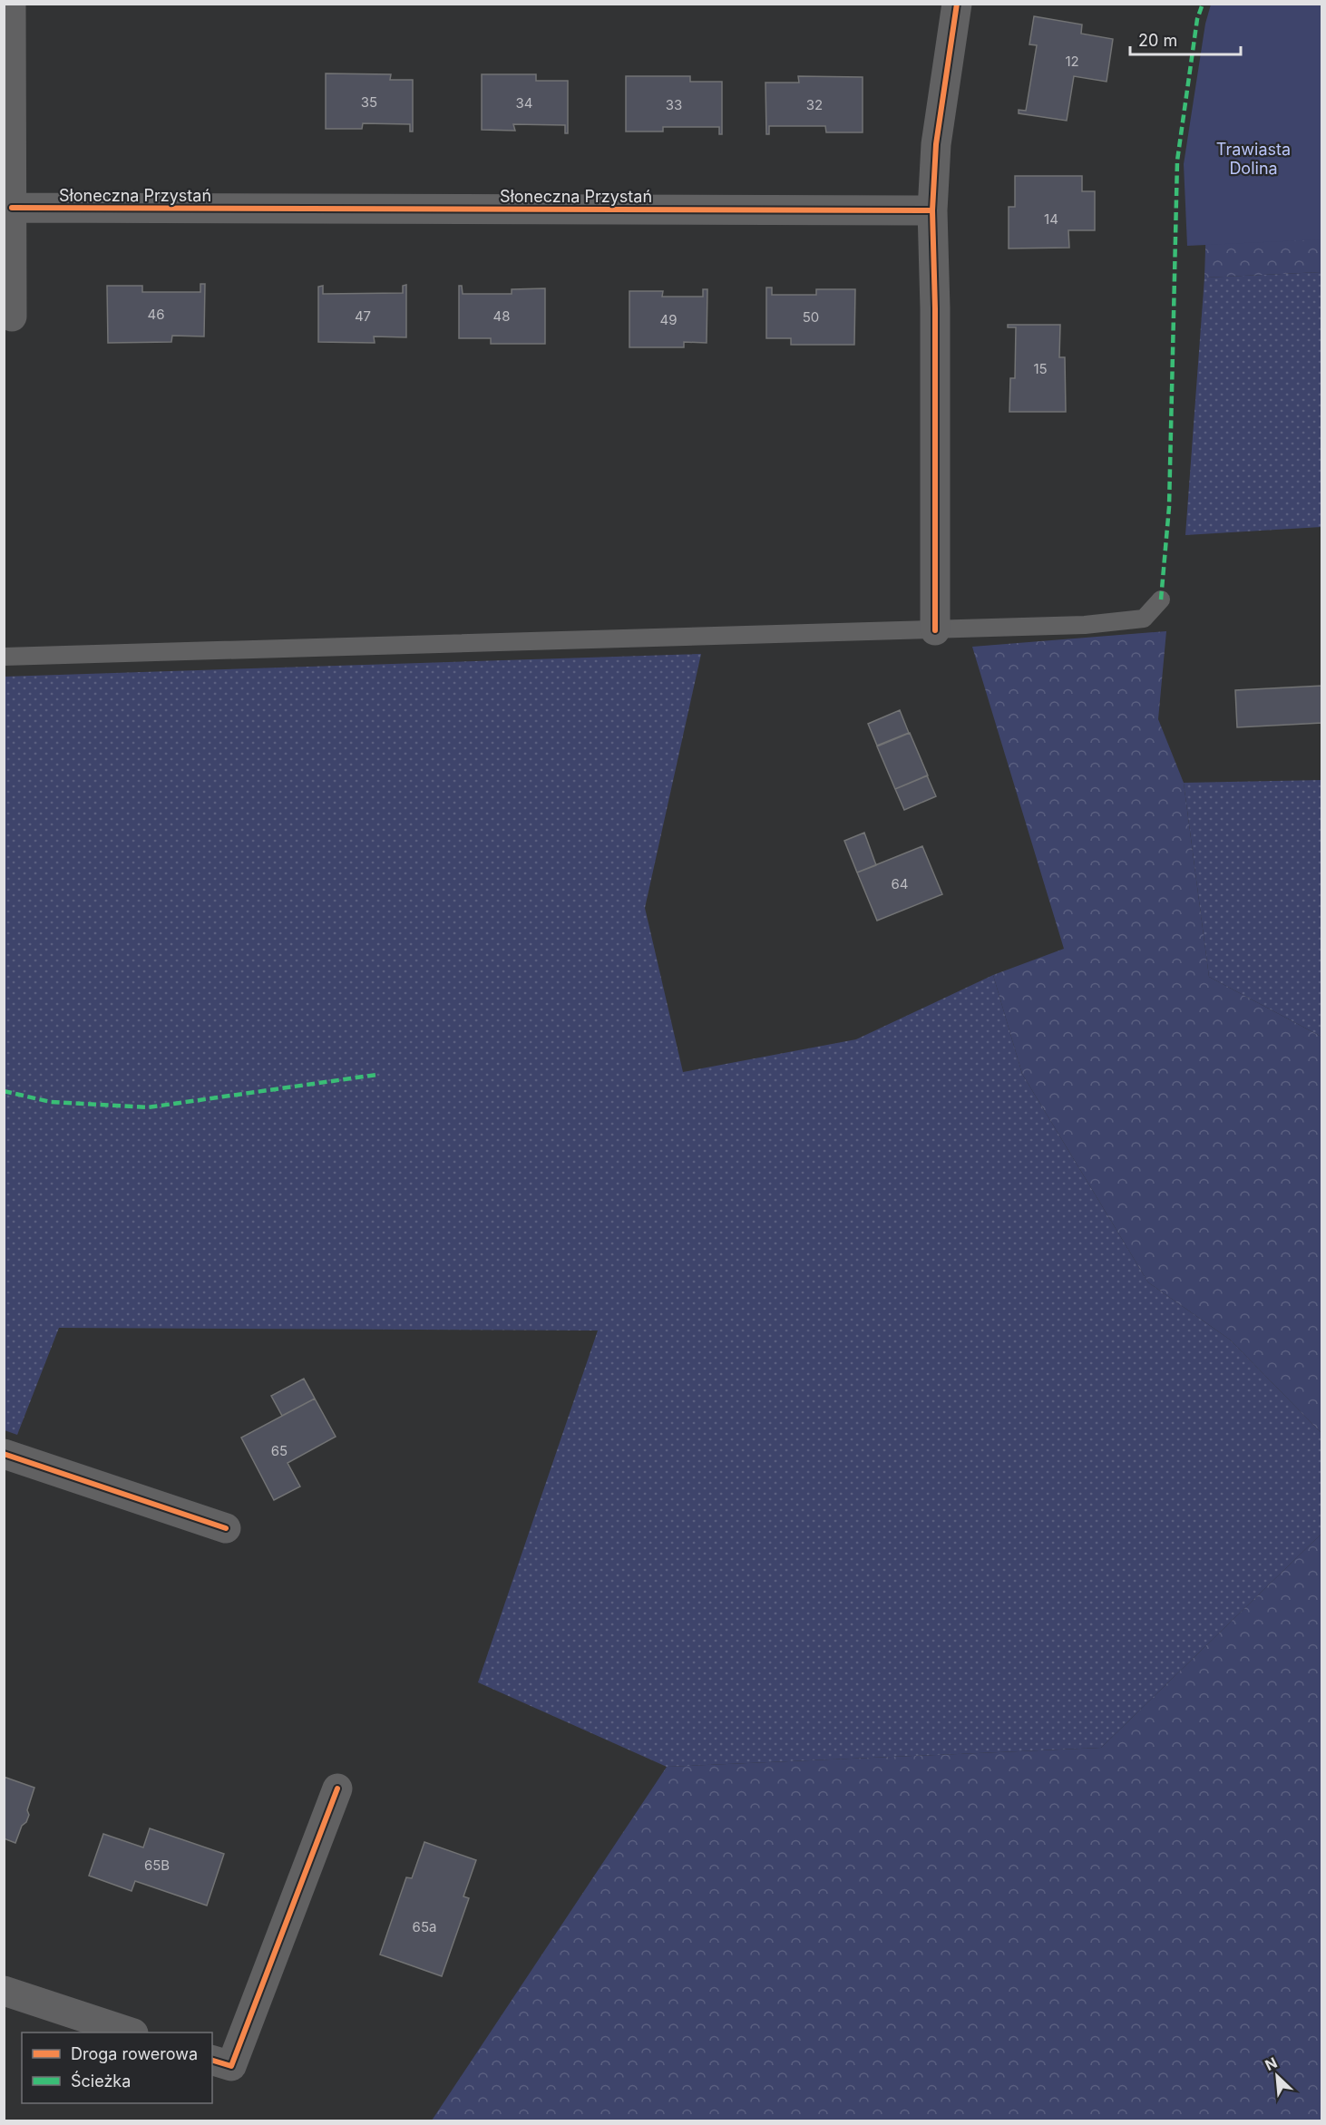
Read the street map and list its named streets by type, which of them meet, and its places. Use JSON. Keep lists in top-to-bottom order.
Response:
{
  "streets": {
    "street": ["Słoneczna Przystań"]
  },
  "parks": ["Trawiasta Dolina"],
  "house_numbers": [
    "12",
    "35",
    "34",
    "33",
    "32",
    "14",
    "46",
    "47",
    "48",
    "50",
    "49",
    "15",
    "64",
    "65",
    "65B",
    "65a"
  ],
  "legend": ["Droga rowerowa", "Ścieżka"],
  "scale_bar": "20 m",
  "north": "top left"
}
